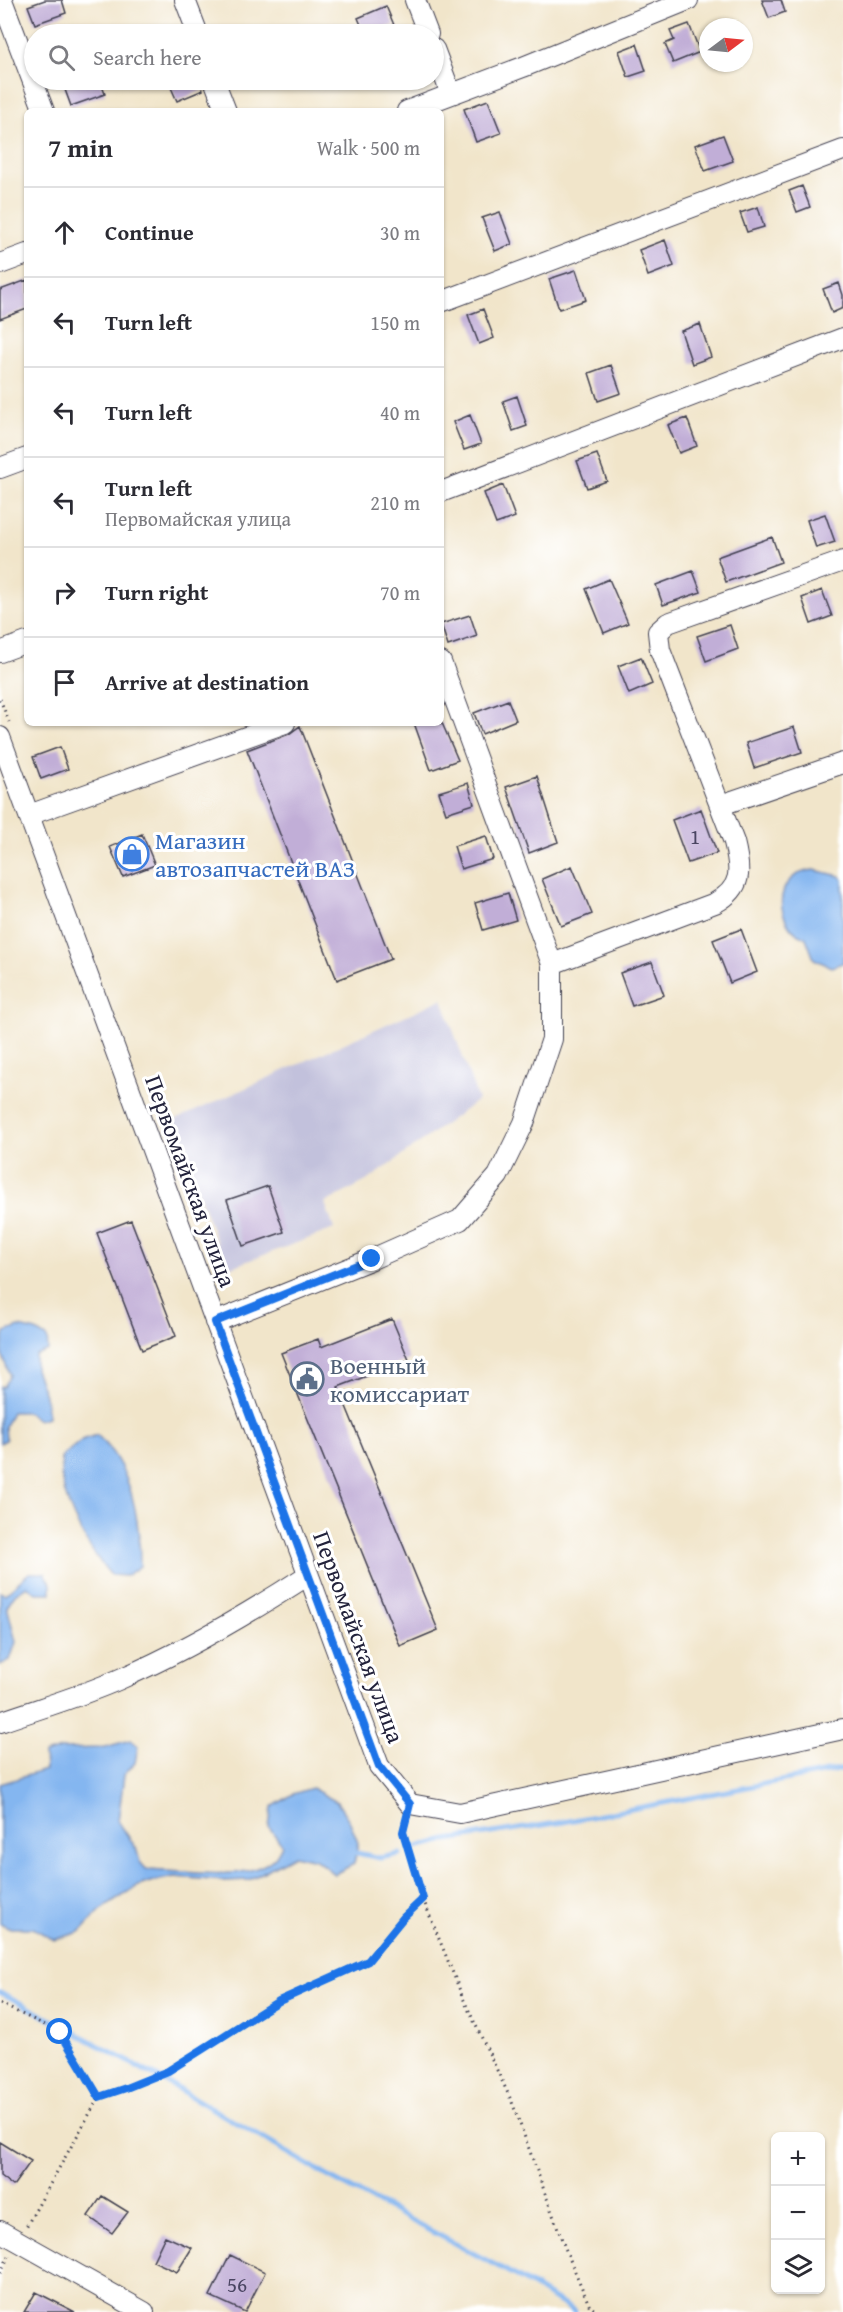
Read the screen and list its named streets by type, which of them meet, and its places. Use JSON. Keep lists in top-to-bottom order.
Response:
{
  "streets": {
    "street": ["Первомайская улица"]
  },
  "places": {
    "shop": ["Магазин автозапчастей ВАЗ"],
    "public building": ["Военный комиссариат"]
  },
  "house_numbers": ["1", "56"],
  "north": "right",
  "page": {
    "search": "Search here",
    "heading": ["7 min", "Walk · 500 m"],
    "list": [
      ["Continue", "30 m"],
      ["Turn left", "150 m"],
      ["Turn left", "40 m"],
      ["Turn left", "Первомайская улица", "210 m"],
      ["Turn right", "70 m"],
      "Arrive at destination"
    ],
    "map_buttons": ["+", "−"]
  }
}
